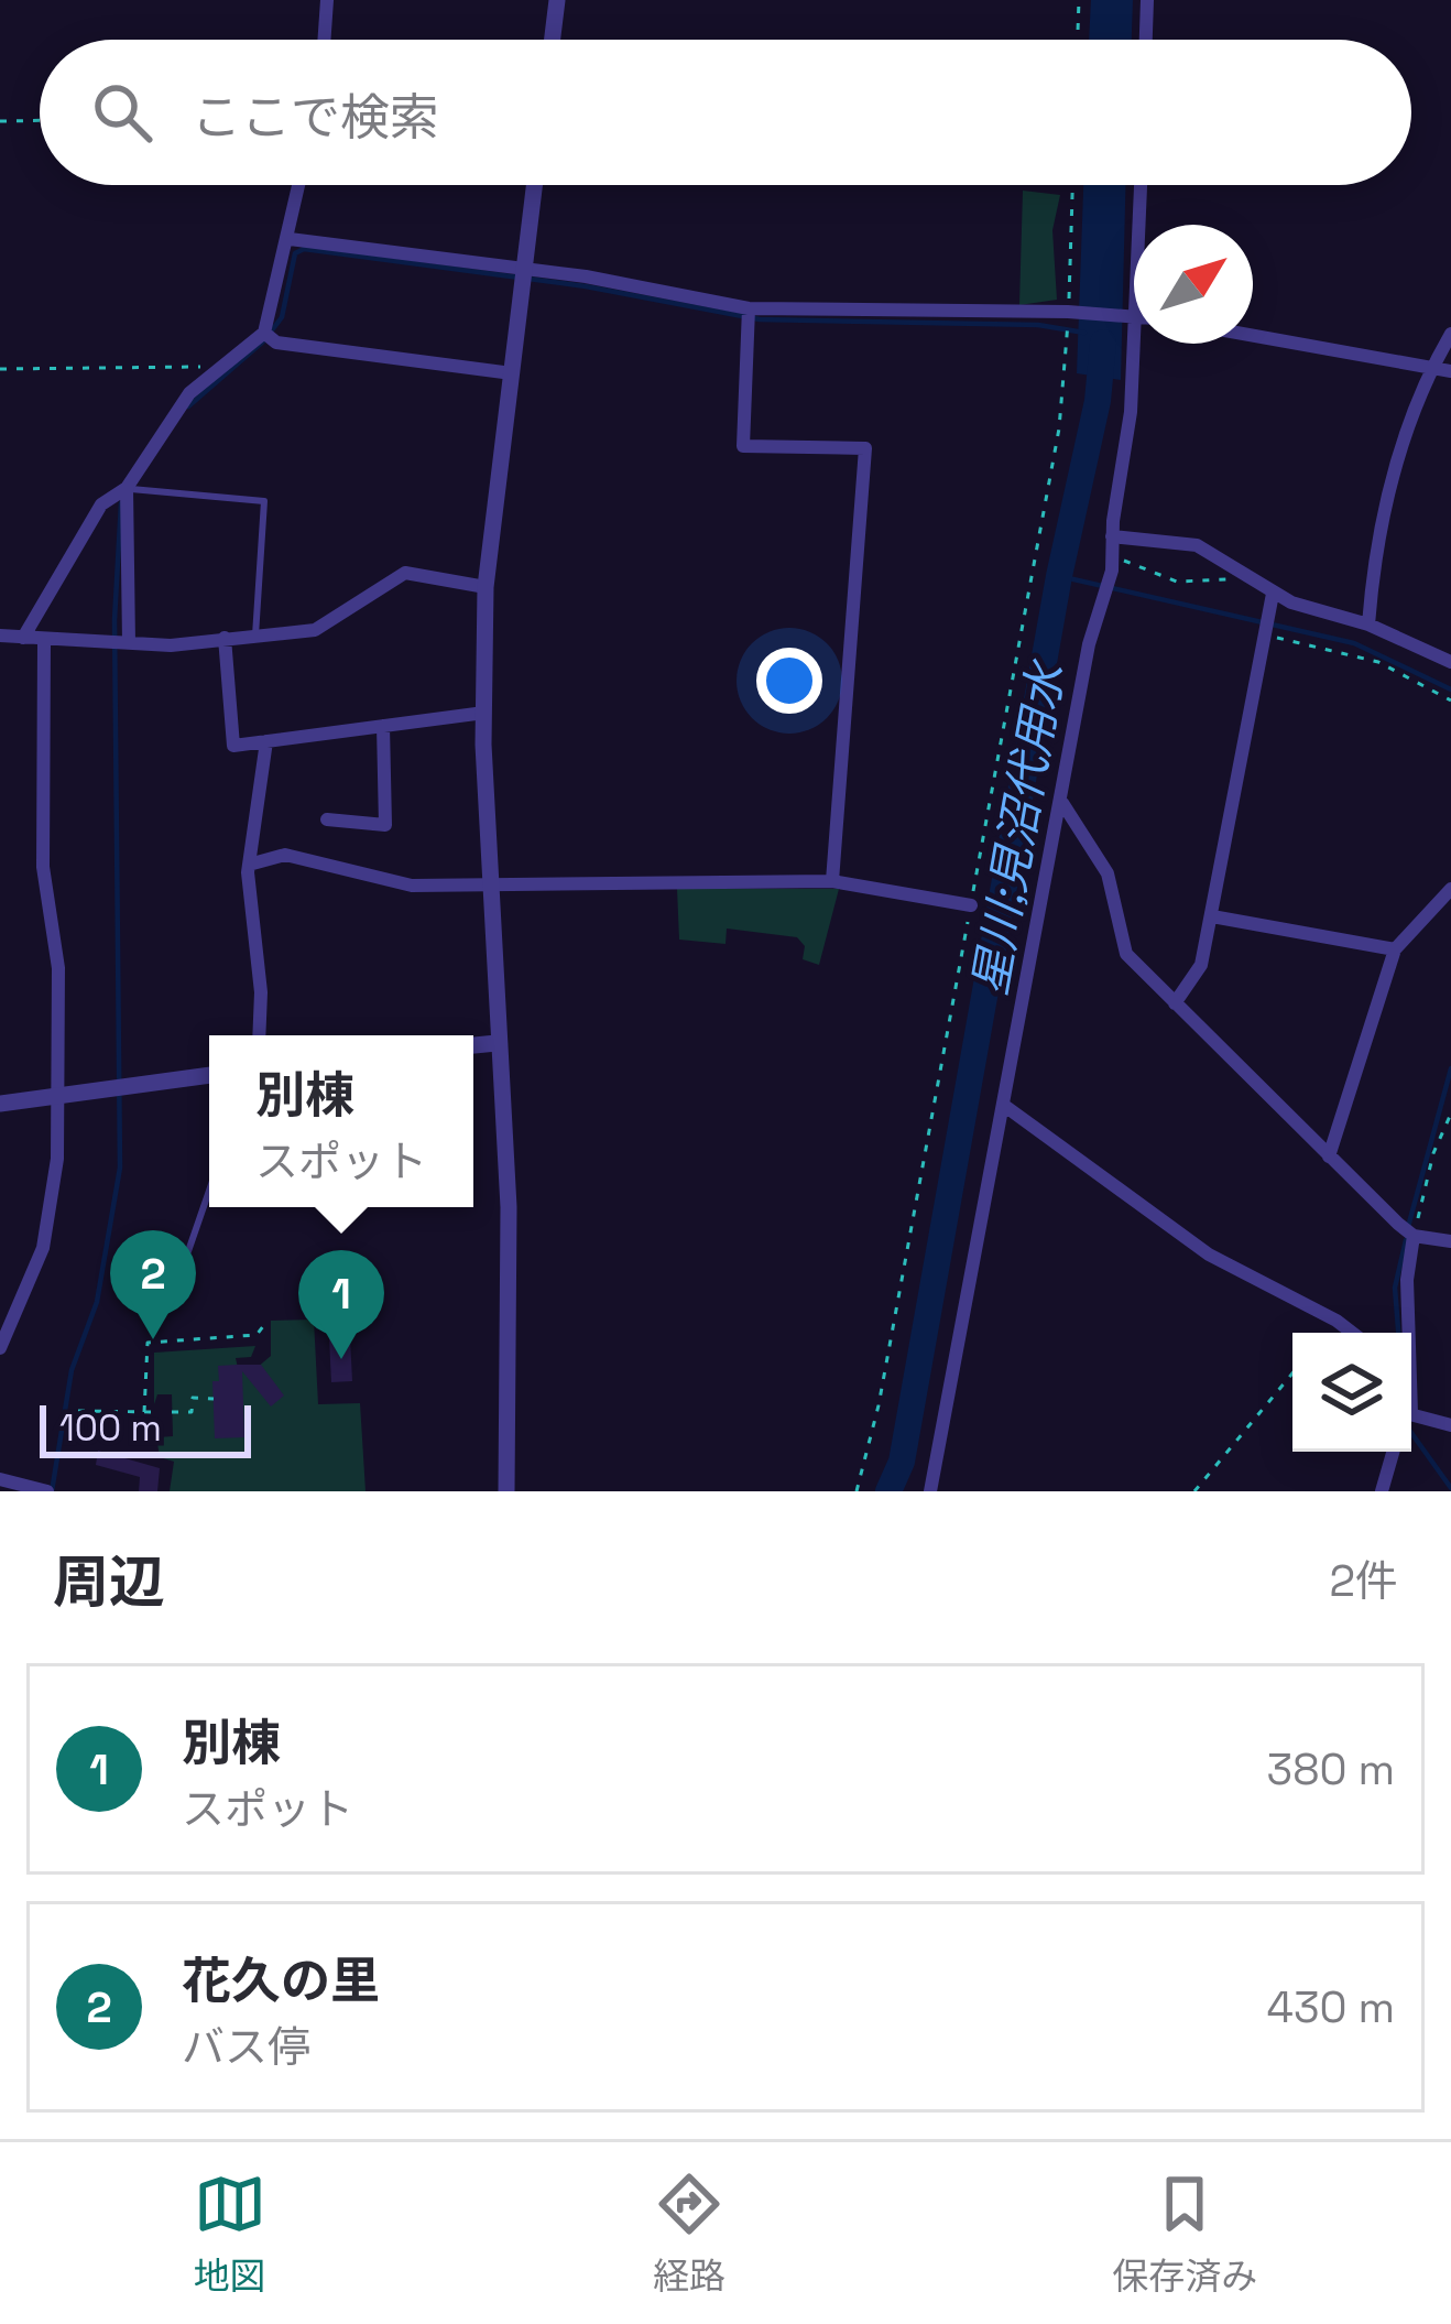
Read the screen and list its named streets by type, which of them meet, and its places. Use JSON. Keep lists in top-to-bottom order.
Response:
{
  "water": ["星川;見沼代用水"],
  "scale_bar": "100 m",
  "north": "top right",
  "page": {
    "search": "ここで検索",
    "popup": ["別棟", "スポット"],
    "pins": ["2", "1"],
    "scale": "100 m",
    "heading": ["周辺", "2件"],
    "list": [
      {
        "mark": "1",
        "name": "別棟",
        "note": "スポット",
        "value": "380 m"
      },
      {
        "mark": "2",
        "name": "花久の里",
        "note": "バス停",
        "value": "430 m"
      }
    ],
    "nav": ["地図", "経路", "保存済み"]
  }
}
